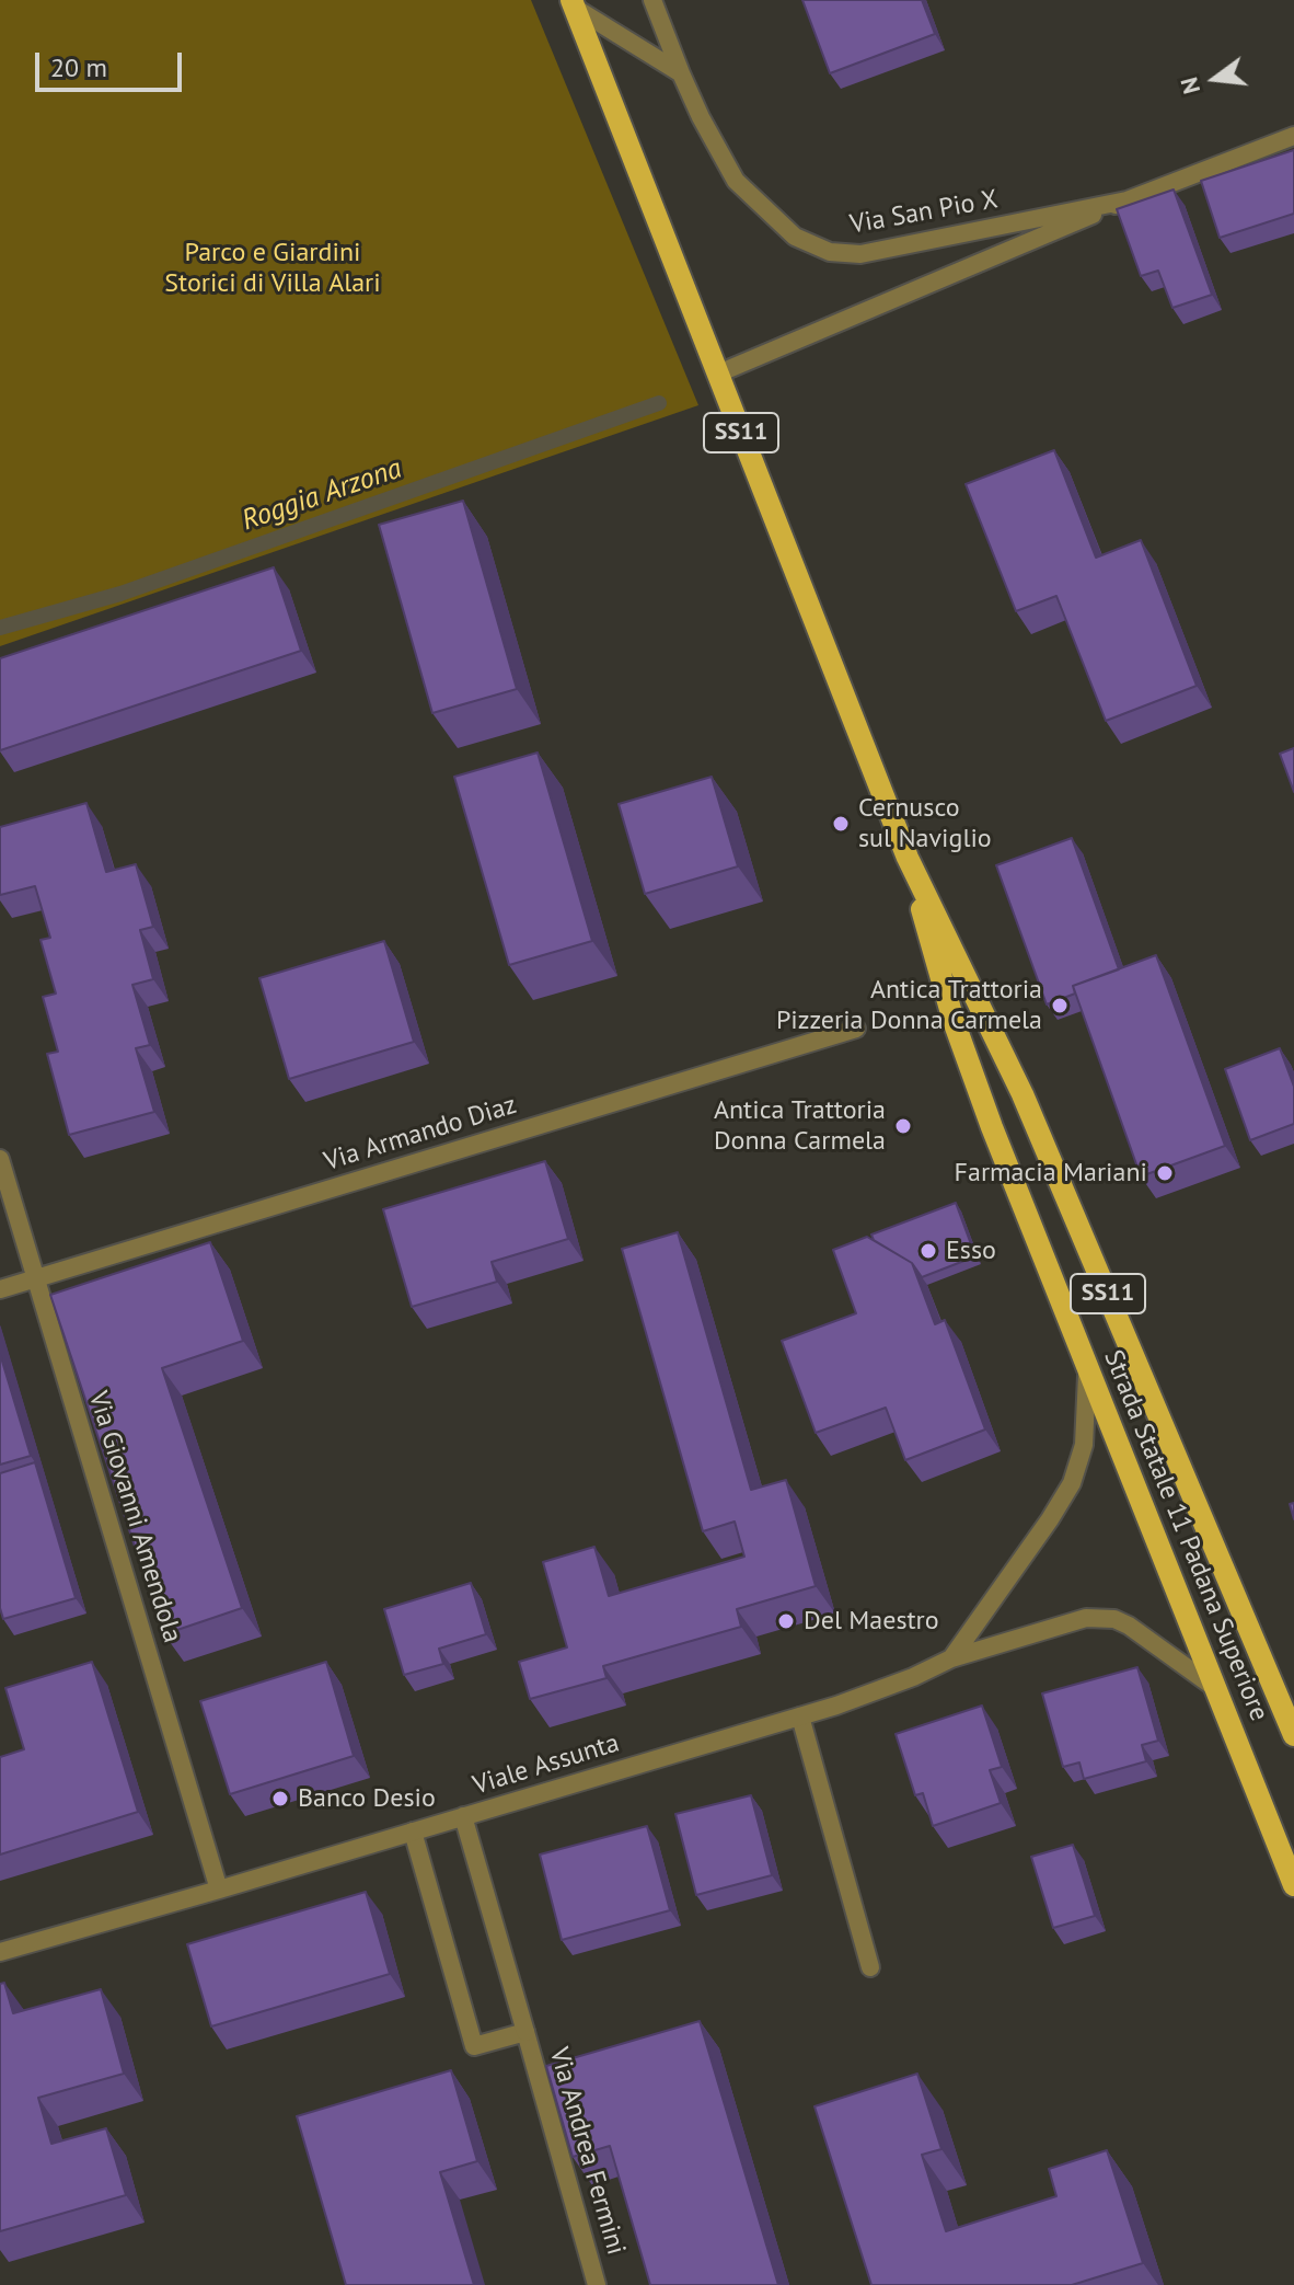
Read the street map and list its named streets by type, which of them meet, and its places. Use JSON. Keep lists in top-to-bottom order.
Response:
{
  "streets": {
    "main road": ["SS11", "Strada Statale 11 Padana Superiore"],
    "street": [
      "Via San Pio X",
      "Via Armando Diaz",
      "Via Giovanni Amendola",
      "Viale Assunta",
      "Via Andrea Fermini"
    ]
  },
  "crossings": [
    ["Via San Pio X", "Strada Statale 11 Padana Superiore"],
    ["Via Armando Diaz", "Via Giovanni Amendola"],
    ["Via Giovanni Amendola", "Viale Assunta"],
    ["Strada Statale 11 Padana Superiore", "Viale Assunta"],
    ["Viale Assunta", "Via Andrea Fermini"]
  ],
  "water": ["Roggia Arzona"],
  "parks": ["Parco e Giardini Storici di Villa Alari"],
  "places": [
    "Cernusco sul Naviglio",
    "Antica Trattoria Pizzeria Donna Carmela",
    "Antica Trattoria Donna Carmela",
    "Farmacia Mariani",
    "Esso",
    "Del Maestro",
    "Banco Desio"
  ],
  "scale_bar": "20 m",
  "north": "left"
}
